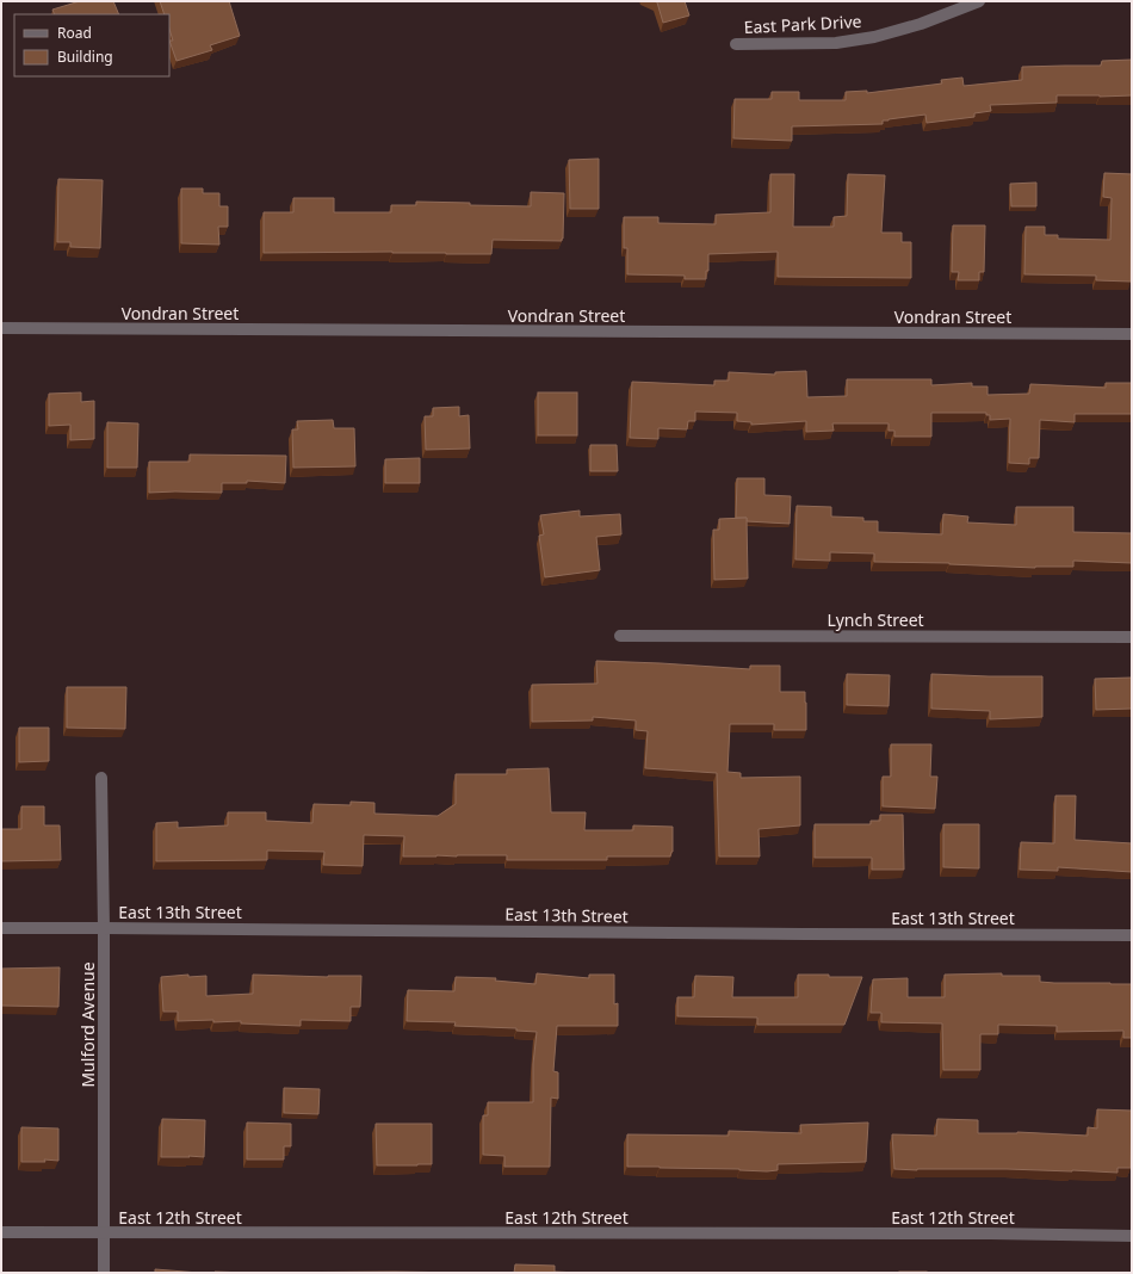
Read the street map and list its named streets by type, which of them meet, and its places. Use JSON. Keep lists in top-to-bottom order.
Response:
{
  "streets": {
    "street": [
      "East Park Drive",
      "Vondran Street",
      "Lynch Street",
      "East 13th Street",
      "Mulford Avenue",
      "East 12th Street"
    ]
  },
  "crossings": [
    ["East 13th Street", "Mulford Avenue"],
    ["Mulford Avenue", "East 12th Street"]
  ],
  "legend": ["Road", "Building"]
}
